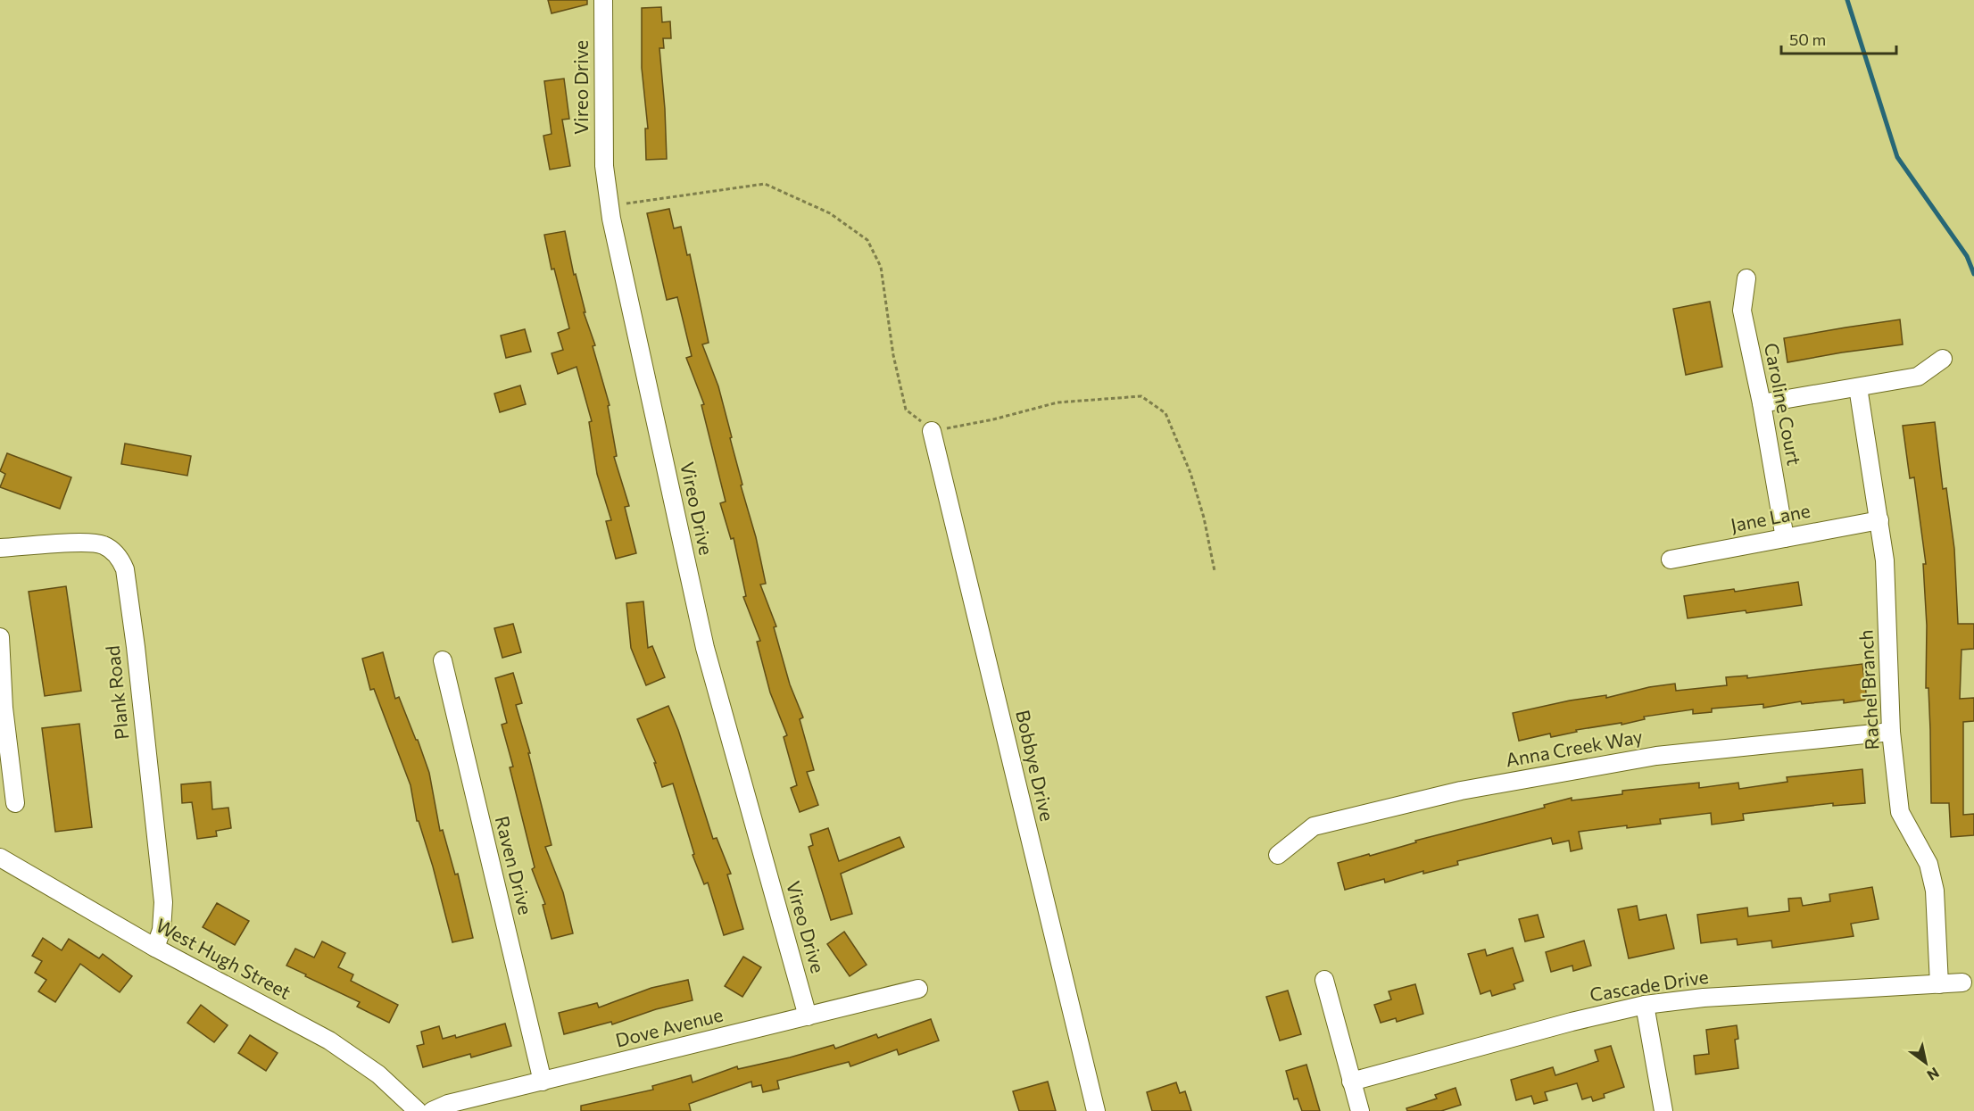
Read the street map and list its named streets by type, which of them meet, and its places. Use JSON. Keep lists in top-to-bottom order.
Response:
{
  "streets": {
    "street": [
      "Vireo Drive",
      "Caroline Court",
      "Jane Lane",
      "Rachel Branch",
      "Plank Road",
      "Anna Creek Way",
      "Bobbye Drive",
      "Raven Drive",
      "West Hugh Street",
      "Cascade Drive",
      "Dove Avenue"
    ]
  },
  "crossings": [
    ["Vireo Drive", "Dove Avenue"],
    ["Caroline Court", "Jane Lane"],
    ["Jane Lane", "Rachel Branch"],
    ["Rachel Branch", "Anna Creek Way"],
    ["Rachel Branch", "Cascade Drive"],
    ["Plank Road", "West Hugh Street"],
    ["Raven Drive", "Dove Avenue"]
  ],
  "scale_bar": "50 m",
  "north": "bottom right"
}
